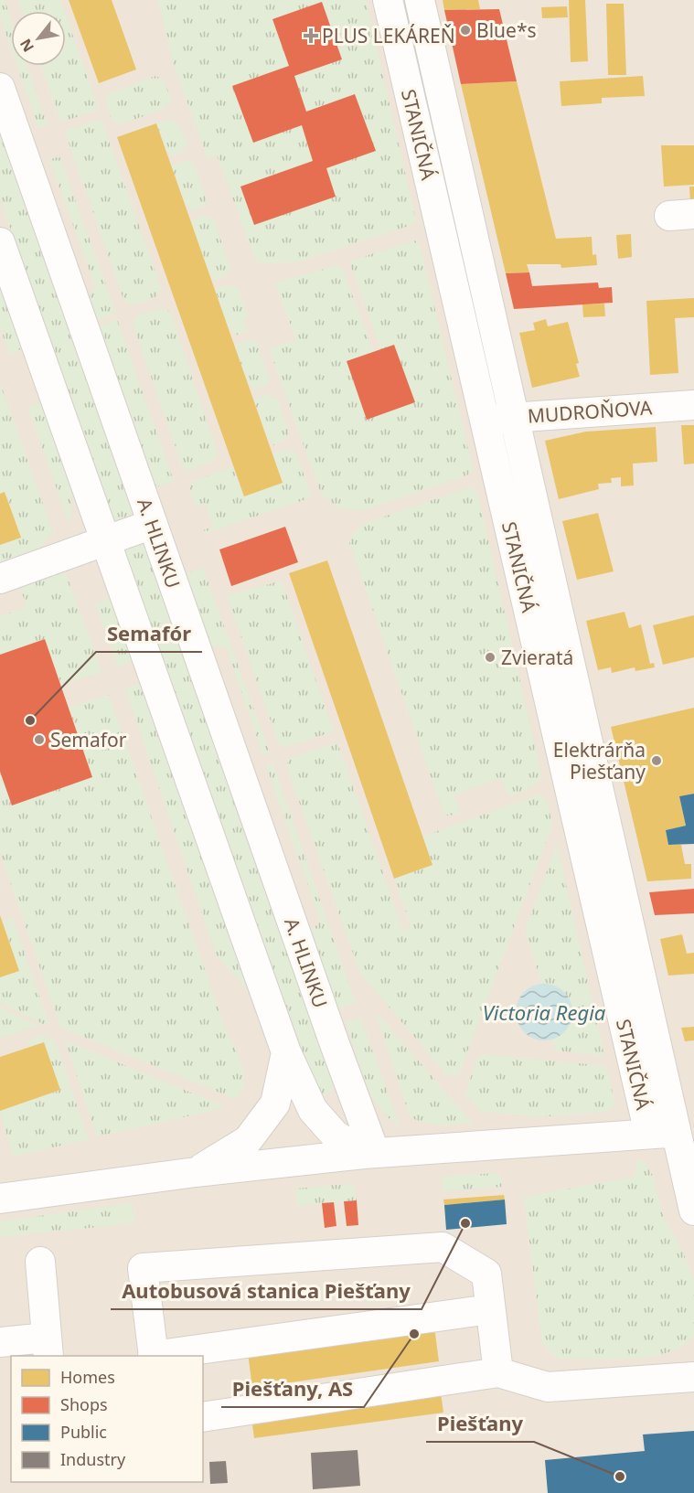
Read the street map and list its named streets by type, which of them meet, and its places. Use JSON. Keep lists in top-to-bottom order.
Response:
{
  "streets": {
    "street": ["STANIČNÁ", "MUDROŇOVA", "A. HLINKU"]
  },
  "crossings": [
    ["STANIČNÁ", "MUDROŇOVA"]
  ],
  "water": ["Victoria Regia"],
  "places": {
    "other": [
      "Blue*s",
      "Zvieratá",
      "Semafór",
      "Semafor",
      "Elektrárňa Piešťany",
      "Autobusová stanica Piešťany",
      "Piešťany, AS",
      "Piešťany"
    ],
    "health": ["PLUS LEKÁREŇ"]
  },
  "legend": [
    "Homes",
    "Shops",
    "Public",
    "Industry"
  ],
  "north": "bottom left"
}
